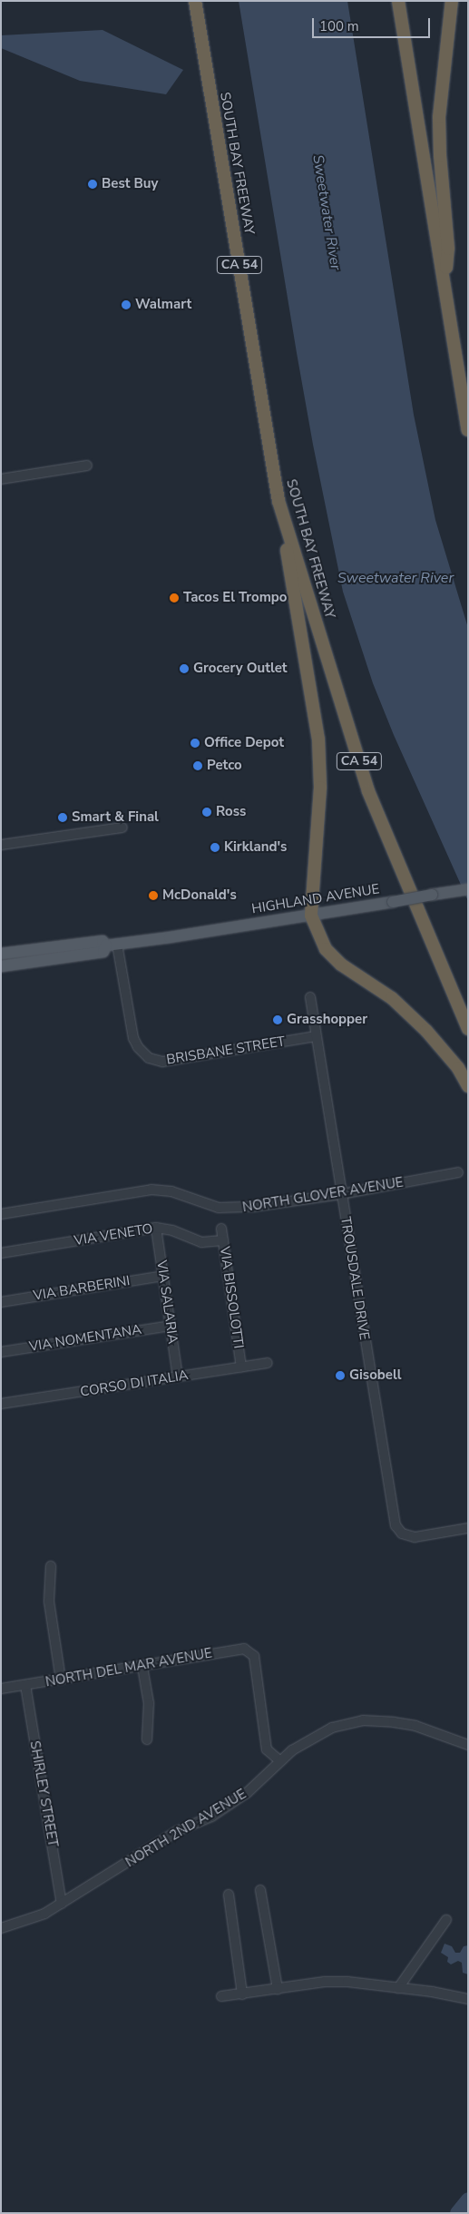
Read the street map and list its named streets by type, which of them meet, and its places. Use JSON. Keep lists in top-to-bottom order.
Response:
{
  "streets": {
    "highway": ["SOUTH BAY FREEWAY", "CA 54"],
    "main road": ["HIGHLAND AVENUE"],
    "street": [
      "BRISBANE STREET",
      "NORTH GLOVER AVENUE",
      "VIA VENETO",
      "TROUSDALE DRIVE",
      "VIA BARBERINI",
      "VIA BISSOLOTTI",
      "VIA SALARIA",
      "VIA NOMENTANA",
      "CORSO DI ITALIA",
      "NORTH DEL MAR AVENUE",
      "SHIRLEY STREET",
      "NORTH 2ND AVENUE"
    ]
  },
  "crossings": [
    ["HIGHLAND AVENUE", "BRISBANE STREET"],
    ["BRISBANE STREET", "TROUSDALE DRIVE"],
    ["NORTH GLOVER AVENUE", "TROUSDALE DRIVE"],
    ["VIA VENETO", "VIA BISSOLOTTI"],
    ["VIA VENETO", "VIA SALARIA"],
    ["VIA BARBERINI", "VIA SALARIA"],
    ["VIA BISSOLOTTI", "CORSO DI ITALIA"],
    ["VIA SALARIA", "VIA NOMENTANA"],
    ["VIA SALARIA", "CORSO DI ITALIA"],
    ["NORTH DEL MAR AVENUE", "SHIRLEY STREET"],
    ["NORTH DEL MAR AVENUE", "NORTH 2ND AVENUE"],
    ["SHIRLEY STREET", "NORTH 2ND AVENUE"]
  ],
  "water": ["Sweetwater River"],
  "places": [
    "Best Buy",
    "Walmart",
    "Tacos El Trompo",
    "Grocery Outlet",
    "Office Depot",
    "Petco",
    "Ross",
    "Smart & Final",
    "Kirkland's",
    "McDonald's",
    "Grasshopper",
    "Gisobell"
  ],
  "scale_bar": "100 m"
}
